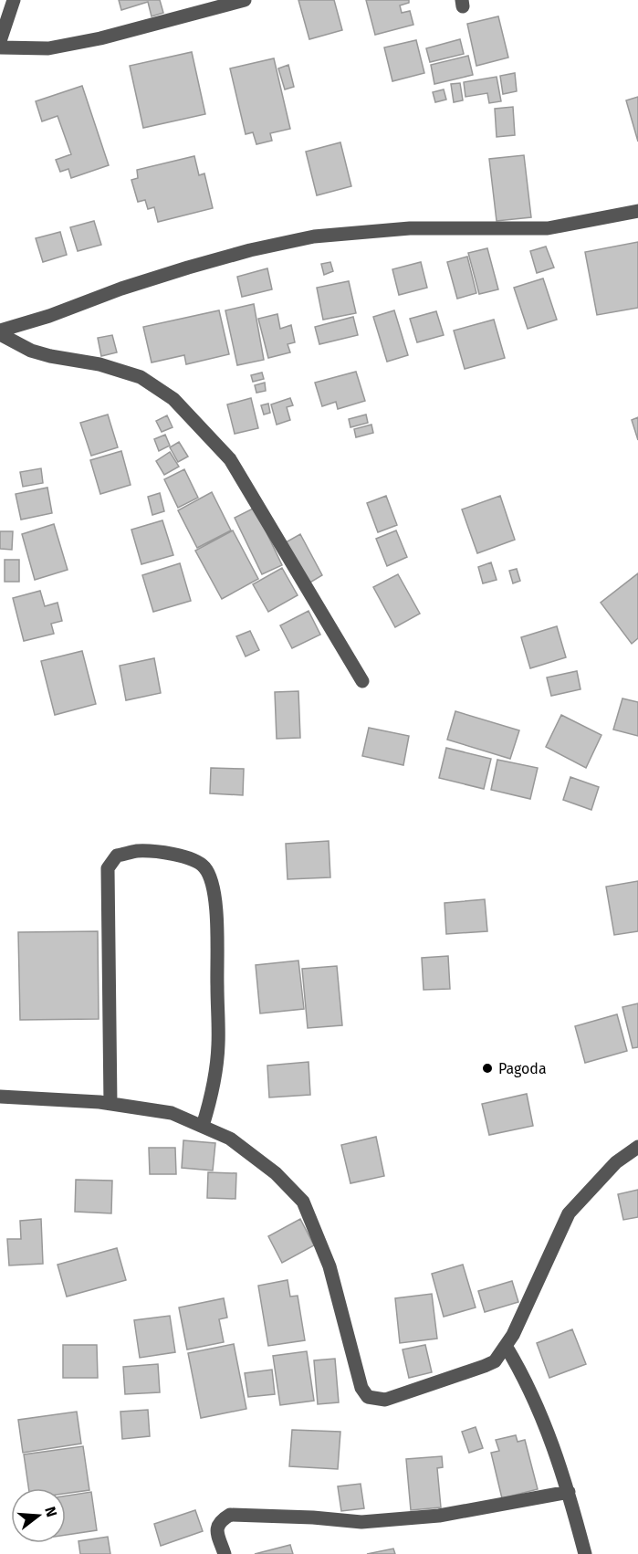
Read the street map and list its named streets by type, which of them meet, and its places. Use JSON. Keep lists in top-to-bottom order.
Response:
{
  "places": ["Pagoda"],
  "north": "right"
}
